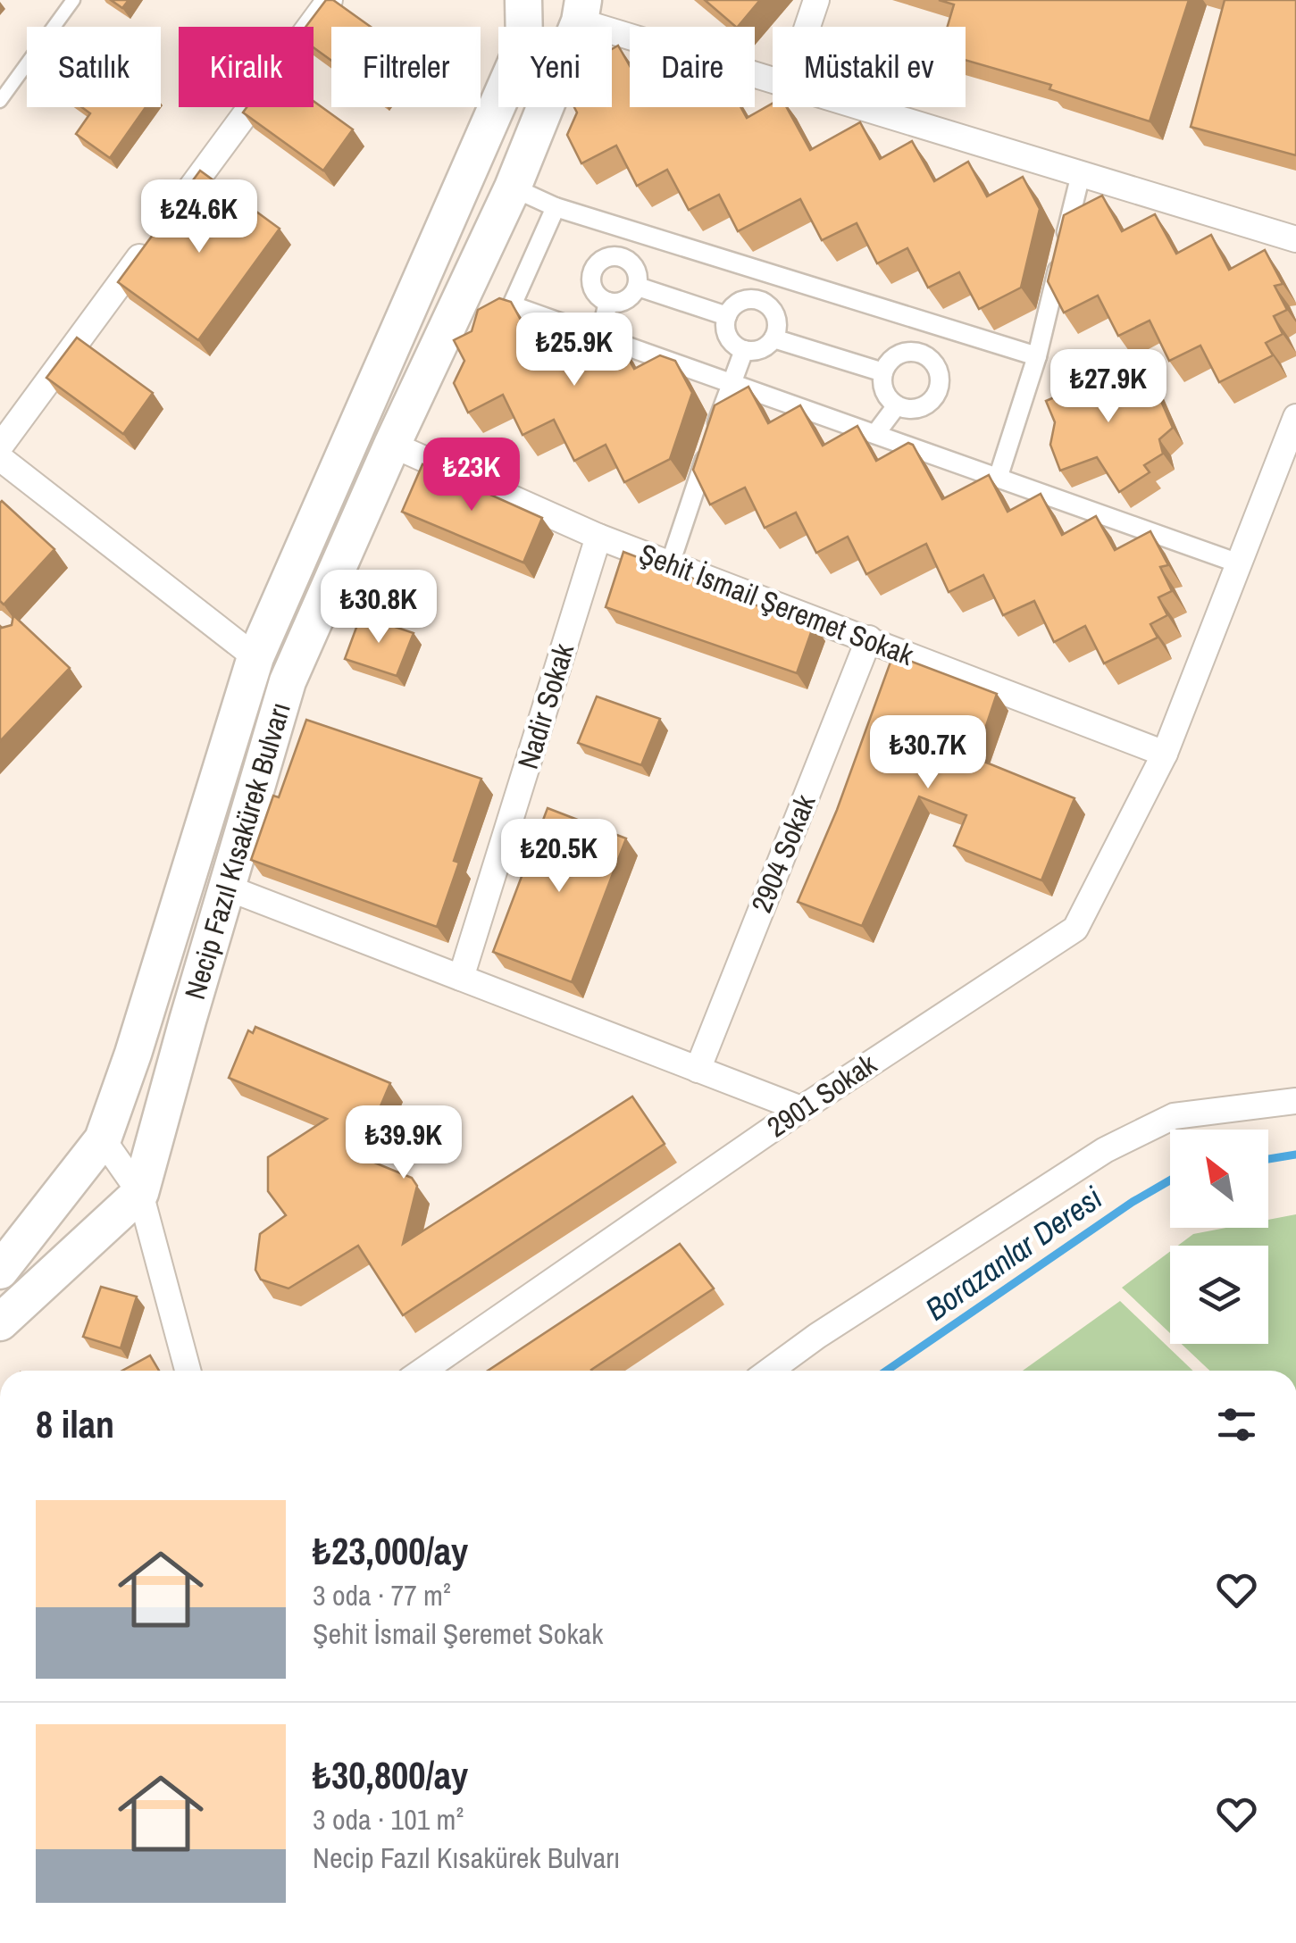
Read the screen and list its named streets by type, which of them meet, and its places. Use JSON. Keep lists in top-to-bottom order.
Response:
{
  "streets": {
    "main road": ["Necip Fazıl Kısakürek Bulvarı"],
    "street": [
      "Şehit İsmail Şeremet Sokak",
      "Nadir Sokak",
      "2904 Sokak",
      "2901 Sokak"
    ]
  },
  "crossings": [
    ["Şehit İsmail Şeremet Sokak", "Nadir Sokak"],
    ["Şehit İsmail Şeremet Sokak", "Necip Fazıl Kısakürek Bulvarı"],
    ["Şehit İsmail Şeremet Sokak", "2904 Sokak"],
    ["Şehit İsmail Şeremet Sokak", "2901 Sokak"]
  ],
  "water": ["Borazanlar Deresi"],
  "north": "top left",
  "page": {
    "chip": [
      "Satılık",
      "Kiralık",
      "Filtreler",
      "Yeni",
      "Daire",
      "Müstakil ev"
    ],
    "price": [
      "₺24.6K",
      "₺25.9K",
      "₺27.9K",
      "₺23K",
      "₺30.8K",
      "₺30.7K",
      "₺20.5K",
      "₺39.9K"
    ],
    "heading": "8 ilan",
    "list": [
      {
        "name": "₺23,000/ay",
        "note": "3 oda · 77 m² · Şehit İsmail Şeremet Sokak"
      },
      {
        "name": "₺30,800/ay",
        "note": "3 oda · 101 m² · Necip Fazıl Kısakürek Bulvarı"
      }
    ]
  }
}
